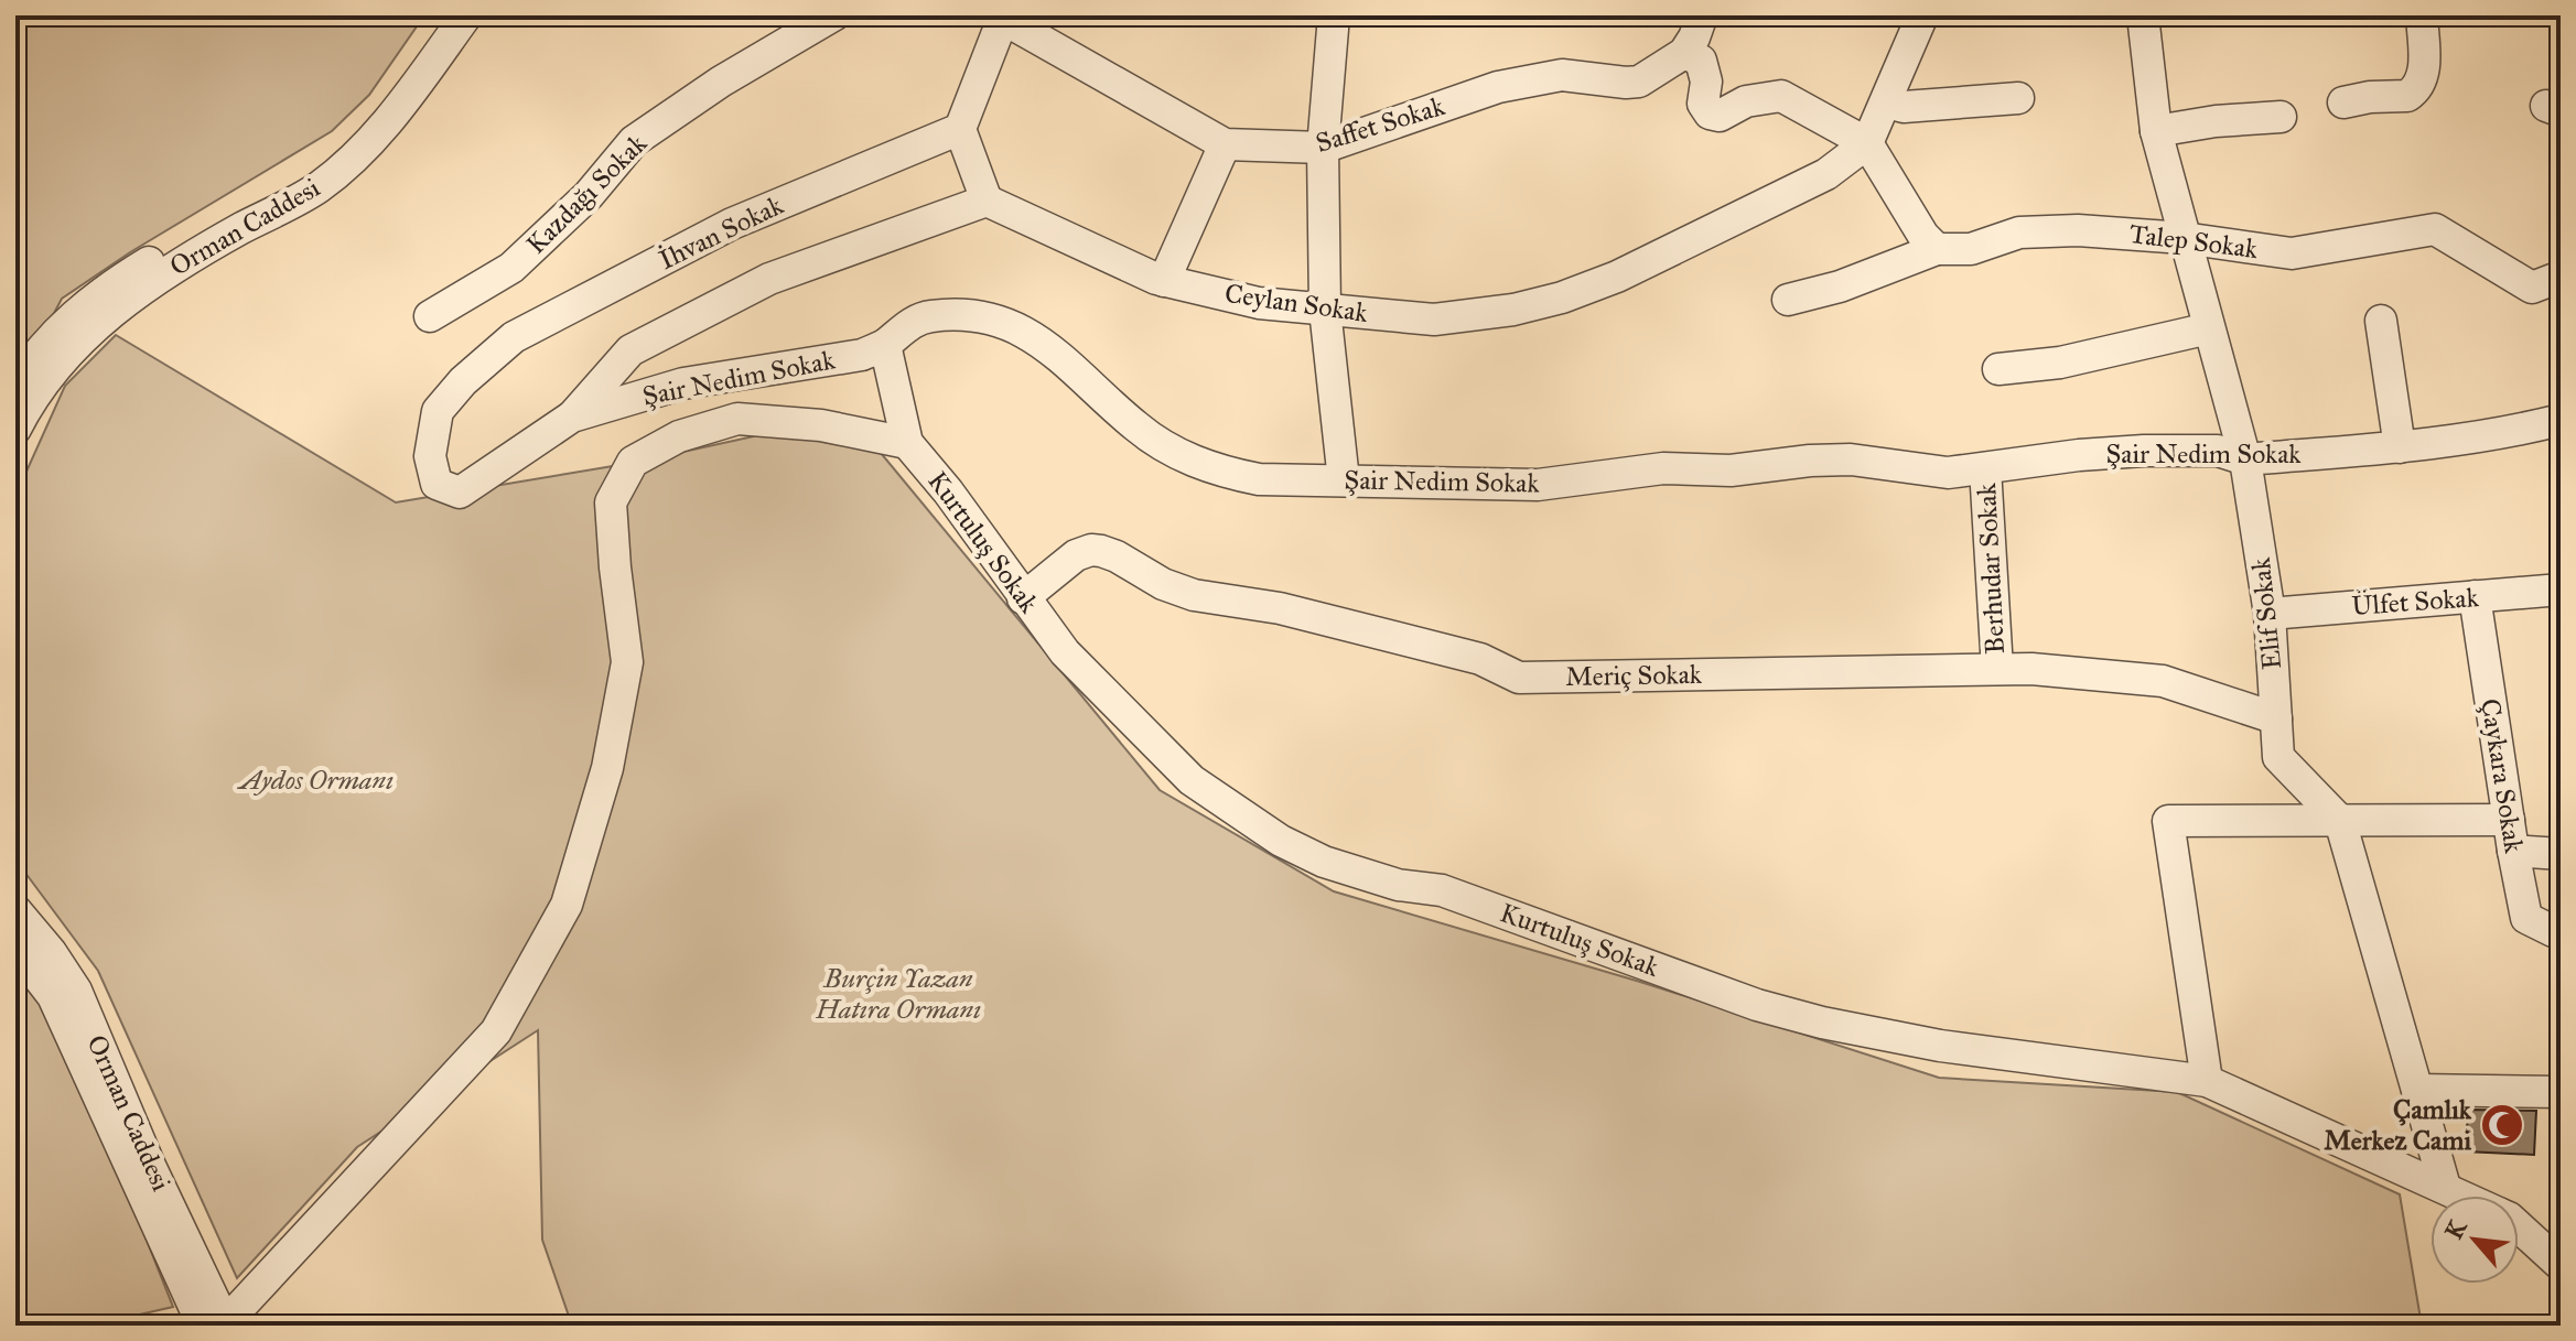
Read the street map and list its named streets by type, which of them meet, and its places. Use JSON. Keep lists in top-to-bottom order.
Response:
{
  "streets": {
    "street": [
      "Saffet Sokak",
      "Kazdağı Sokak",
      "Orman Caddesi",
      "İhvan Sokak",
      "Talep Sokak",
      "Ceylan Sokak",
      "Şair Nedim Sokak",
      "Kurtuluş Sokak",
      "Berhudar Sokak",
      "Ülfet Sokak",
      "Elif Sokak",
      "Meriç Sokak",
      "Çaykara Sokak"
    ]
  },
  "crossings": [
    ["İhvan Sokak", "Şair Nedim Sokak"],
    ["Talep Sokak", "Elif Sokak"],
    ["Şair Nedim Sokak", "Kurtuluş Sokak"],
    ["Şair Nedim Sokak", "Berhudar Sokak"],
    ["Şair Nedim Sokak", "Elif Sokak"],
    ["Kurtuluş Sokak", "Elif Sokak"],
    ["Kurtuluş Sokak", "Meriç Sokak"],
    ["Berhudar Sokak", "Meriç Sokak"],
    ["Ülfet Sokak", "Elif Sokak"],
    ["Ülfet Sokak", "Çaykara Sokak"],
    ["Elif Sokak", "Meriç Sokak"]
  ],
  "parks": ["Aydos Ormanı", "Burçin Yazan Hatıra Ormanı"],
  "places": {
    "mosque": ["Çamlık Merkez Cami"]
  },
  "north": "top left"
}
